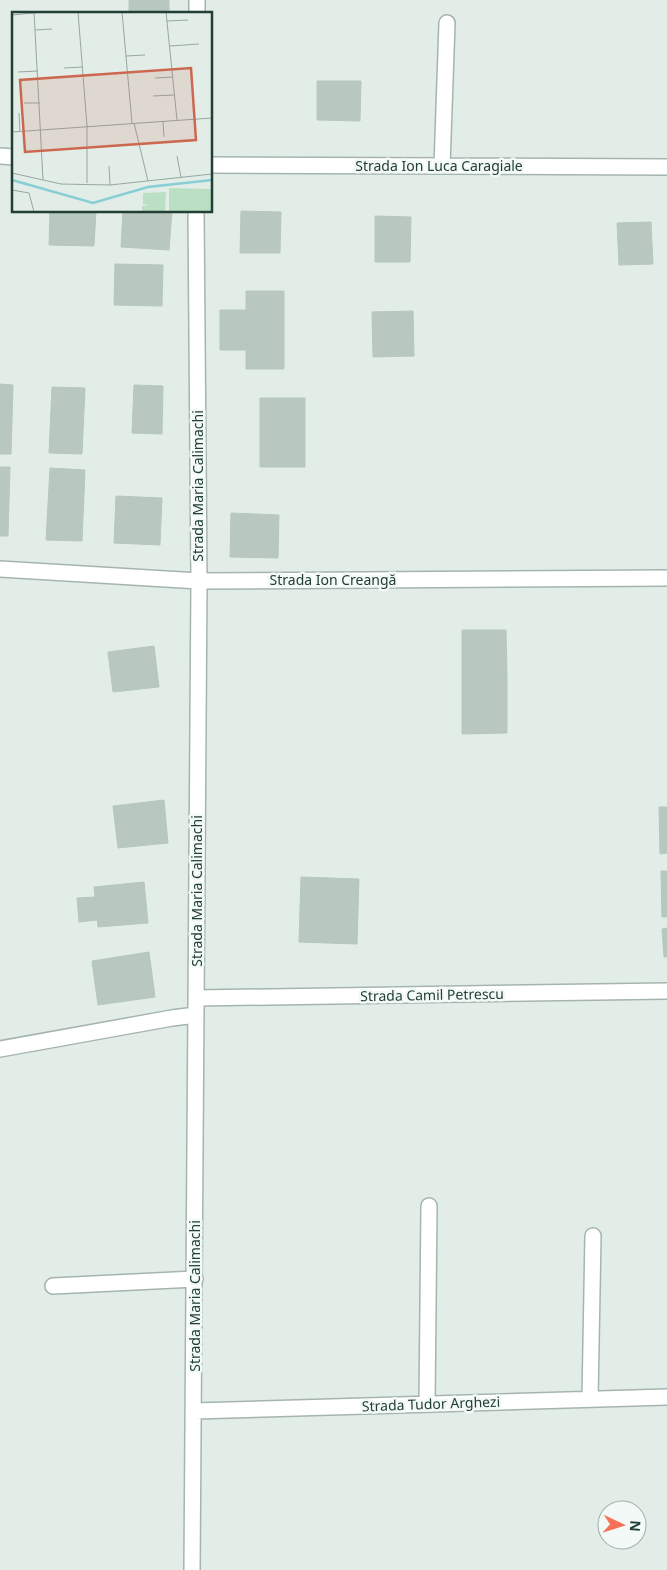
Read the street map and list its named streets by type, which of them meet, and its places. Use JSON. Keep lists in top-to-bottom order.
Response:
{
  "streets": {
    "street": [
      "Strada Ion Luca Caragiale",
      "Strada Maria Calimachi",
      "Strada Ion Creangă",
      "Strada Camil Petrescu",
      "Strada Tudor Arghezi"
    ]
  },
  "crossings": [
    ["Strada Maria Calimachi", "Strada Ion Creangă"],
    ["Strada Maria Calimachi", "Strada Camil Petrescu"],
    ["Strada Maria Calimachi", "Strada Tudor Arghezi"]
  ],
  "north": "right"
}
